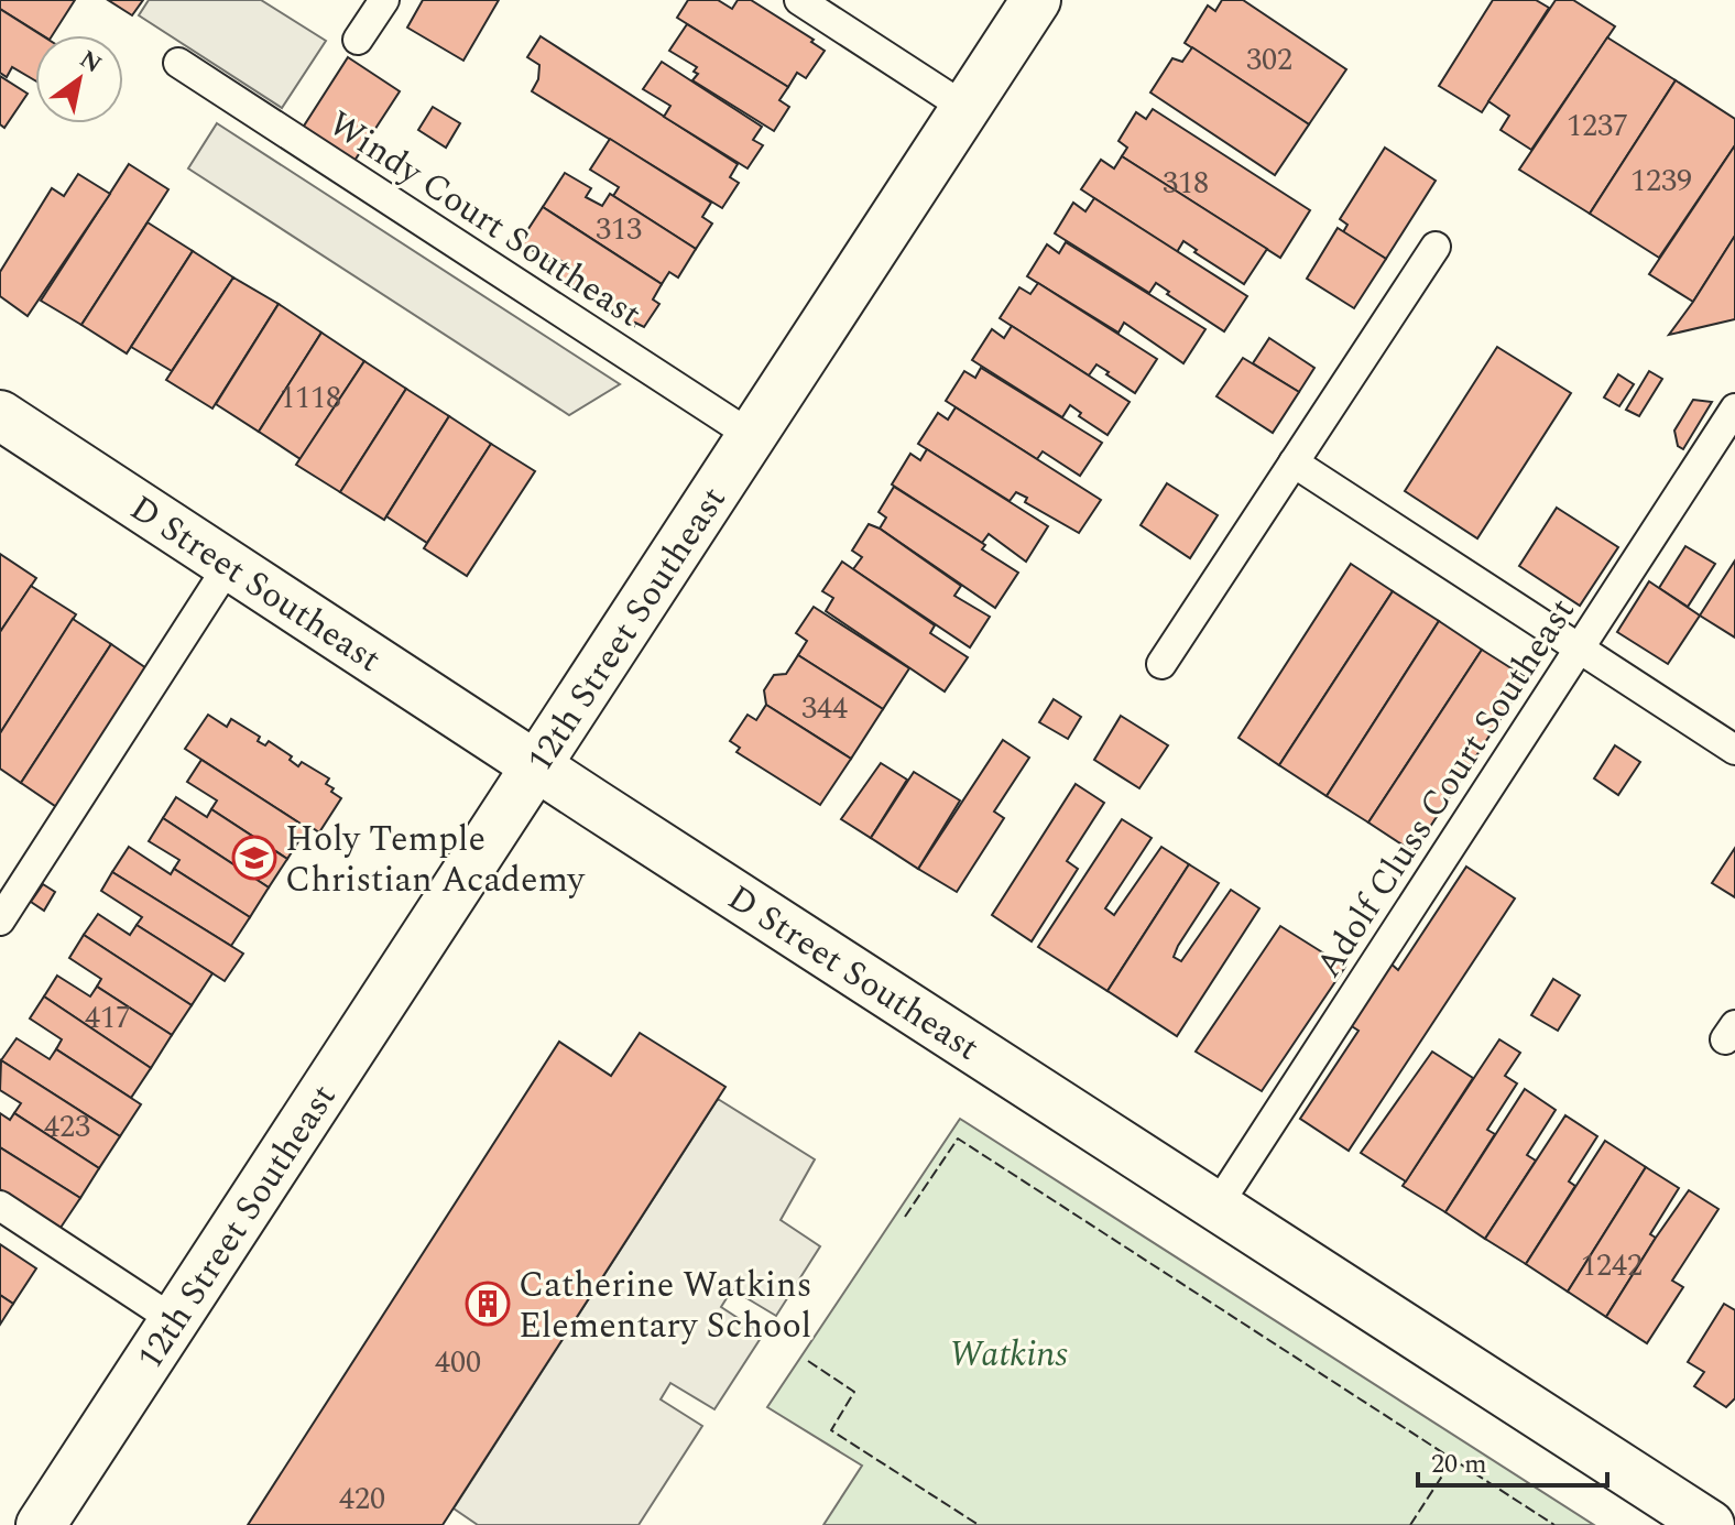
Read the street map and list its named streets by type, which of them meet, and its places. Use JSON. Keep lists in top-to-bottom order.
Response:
{
  "streets": {
    "street": ["D Street Southeast", "12th Street Southeast"],
    "lane": ["Windy Court Southeast", "Adolf Cluss Court Southeast"]
  },
  "crossings": [
    ["Windy Court Southeast", "12th Street Southeast"],
    ["D Street Southeast", "12th Street Southeast"],
    ["D Street Southeast", "Adolf Cluss Court Southeast"]
  ],
  "parks": ["Watkins"],
  "places": {
    "school or university": ["Holy Temple Christian Academy"],
    "building": ["Catherine Watkins Elementary School"]
  },
  "house_numbers": [
    "302",
    "1237",
    "1239",
    "318",
    "313",
    "1118",
    "344",
    "417",
    "423",
    "1242",
    "400",
    "420"
  ],
  "scale_bar": "20 m",
  "north": "top right"
}
